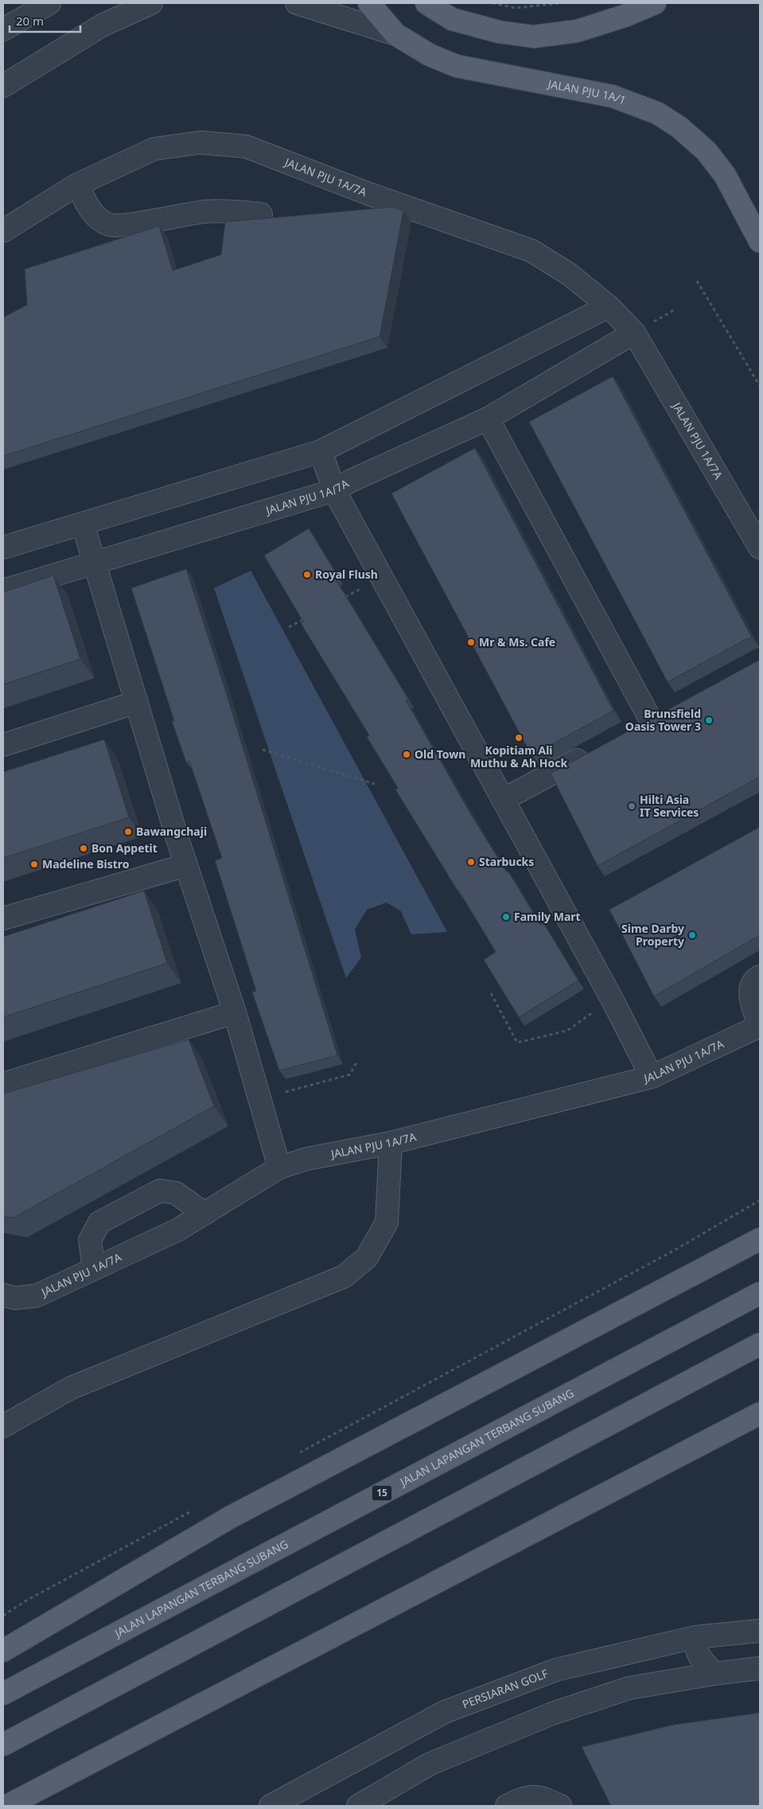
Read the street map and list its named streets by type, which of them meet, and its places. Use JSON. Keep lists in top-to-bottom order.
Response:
{
  "streets": {
    "main road": ["JALAN PJU 1A/1", "JALAN LAPANGAN TERBANG SUBANG", "15"],
    "street": ["JALAN PJU 1A/7A", "PERSIARAN GOLF"]
  },
  "places": [
    "Royal Flush",
    "Mr & Ms. Cafe",
    "Brunsfield Oasis Tower 3",
    "Kopitiam Ali Muthu & Ah Hock",
    "Old Town",
    "Hilti Asia IT Services",
    "Bawangchaji",
    "Bon Appetit",
    "Starbucks",
    "Madeline Bistro",
    "Family Mart",
    "Sime Darby Property"
  ],
  "scale_bar": "20 m"
}
